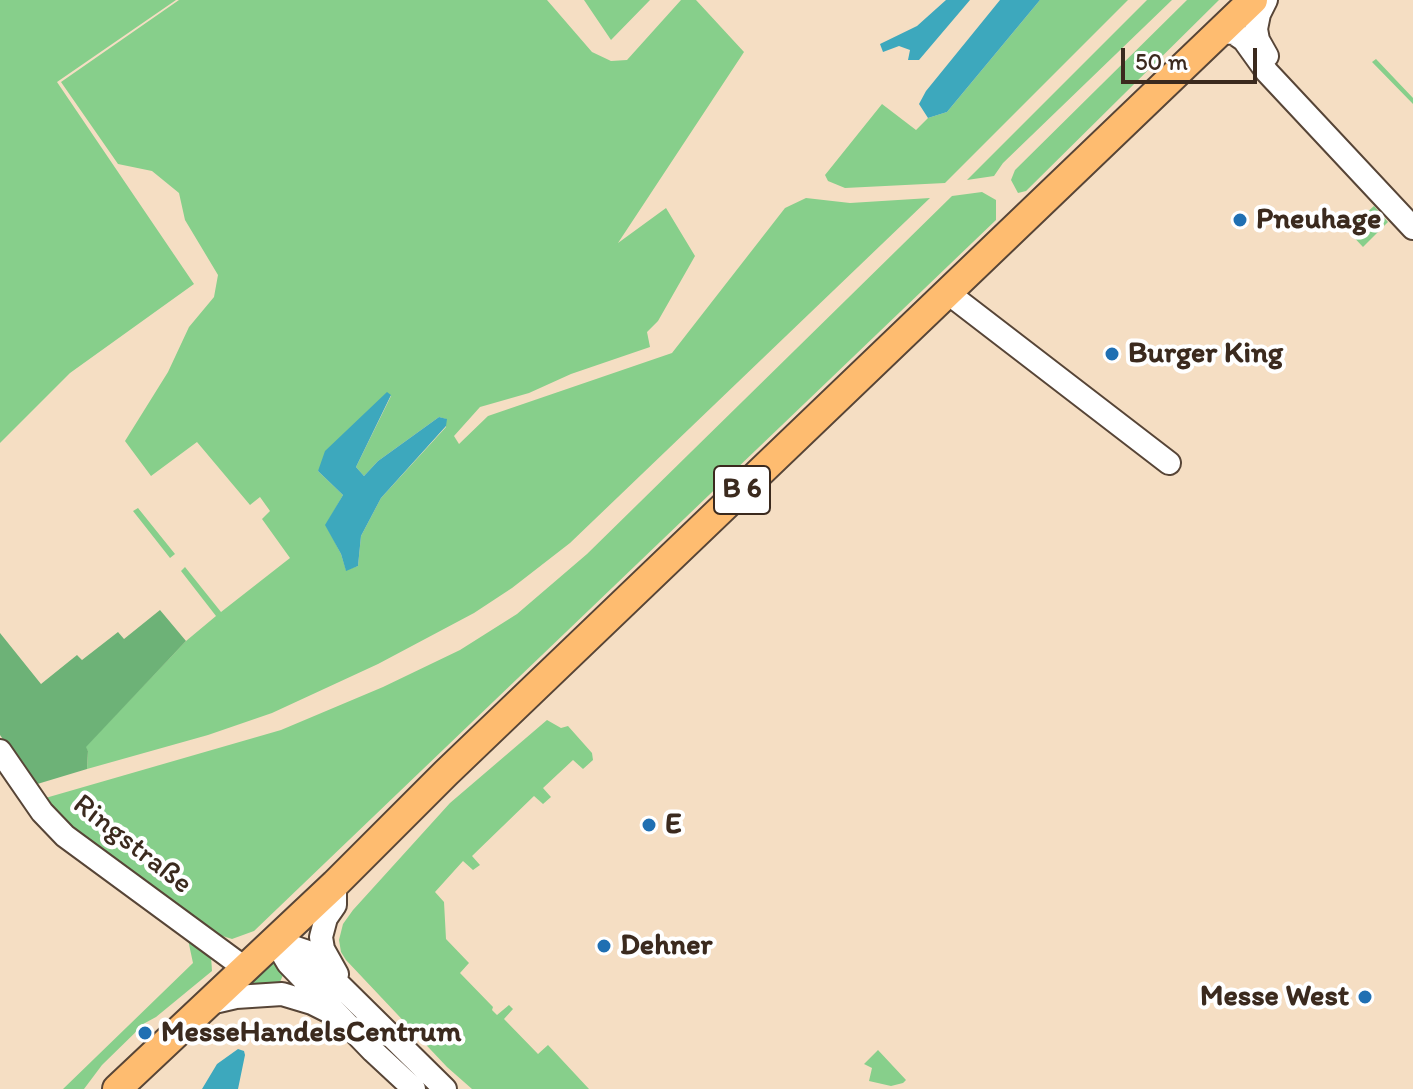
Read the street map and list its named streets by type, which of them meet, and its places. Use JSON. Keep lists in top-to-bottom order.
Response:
{
  "streets": {
    "main road": ["B 6"],
    "street": ["Ringstraße"]
  },
  "crossings": [
    ["B 6", "Ringstraße"]
  ],
  "places": [
    "Pneuhage",
    "Burger King",
    "E",
    "Dehner",
    "Messe West",
    "MesseHandelsCentrum"
  ],
  "scale_bar": "50 m"
}
